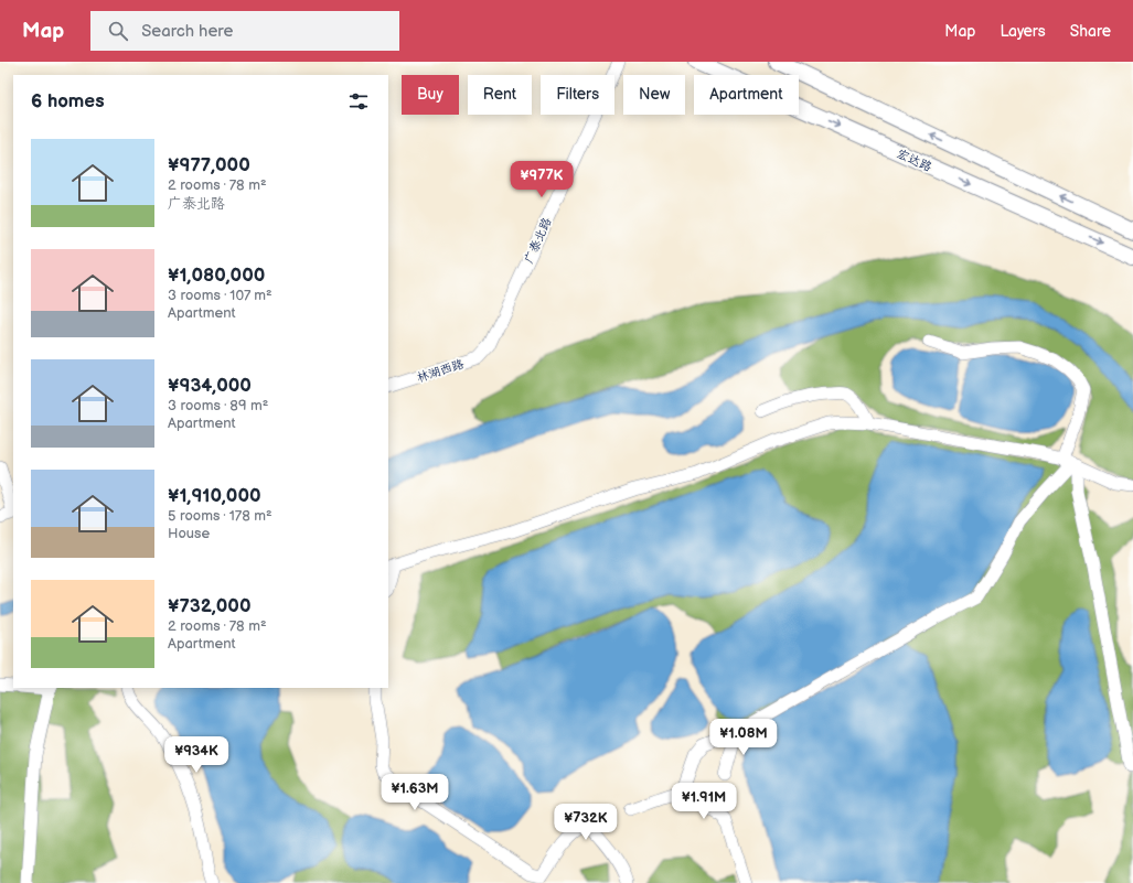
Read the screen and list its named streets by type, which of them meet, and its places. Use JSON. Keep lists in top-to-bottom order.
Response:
{
  "streets": {
    "main road": ["宏达路"],
    "street": ["广泰北路", "林湖西路"]
  },
  "crossings": [
    ["广泰北路", "林湖西路"]
  ],
  "page": {
    "header": "Map",
    "search": "Search here",
    "nav": ["Map", "Layers", "Share"],
    "chip": [
      "Buy",
      "Rent",
      "Filters",
      "New",
      "Apartment"
    ],
    "heading": "6 homes",
    "list": [
      {
        "name": "¥977,000",
        "note": "2 rooms · 78 m² · 广泰北路"
      },
      {
        "name": "¥1,080,000",
        "note": "3 rooms · 107 m² · Apartment"
      },
      {
        "name": "¥934,000",
        "note": "3 rooms · 89 m² · Apartment"
      },
      {
        "name": "¥1,910,000",
        "note": "5 rooms · 178 m² · House"
      },
      {
        "name": "¥732,000",
        "note": "2 rooms · 78 m² · Apartment"
      }
    ],
    "price": [
      "¥977K",
      "¥1.08M",
      "¥934K",
      "¥1.63M",
      "¥1.91M",
      "¥732K"
    ]
  }
}
